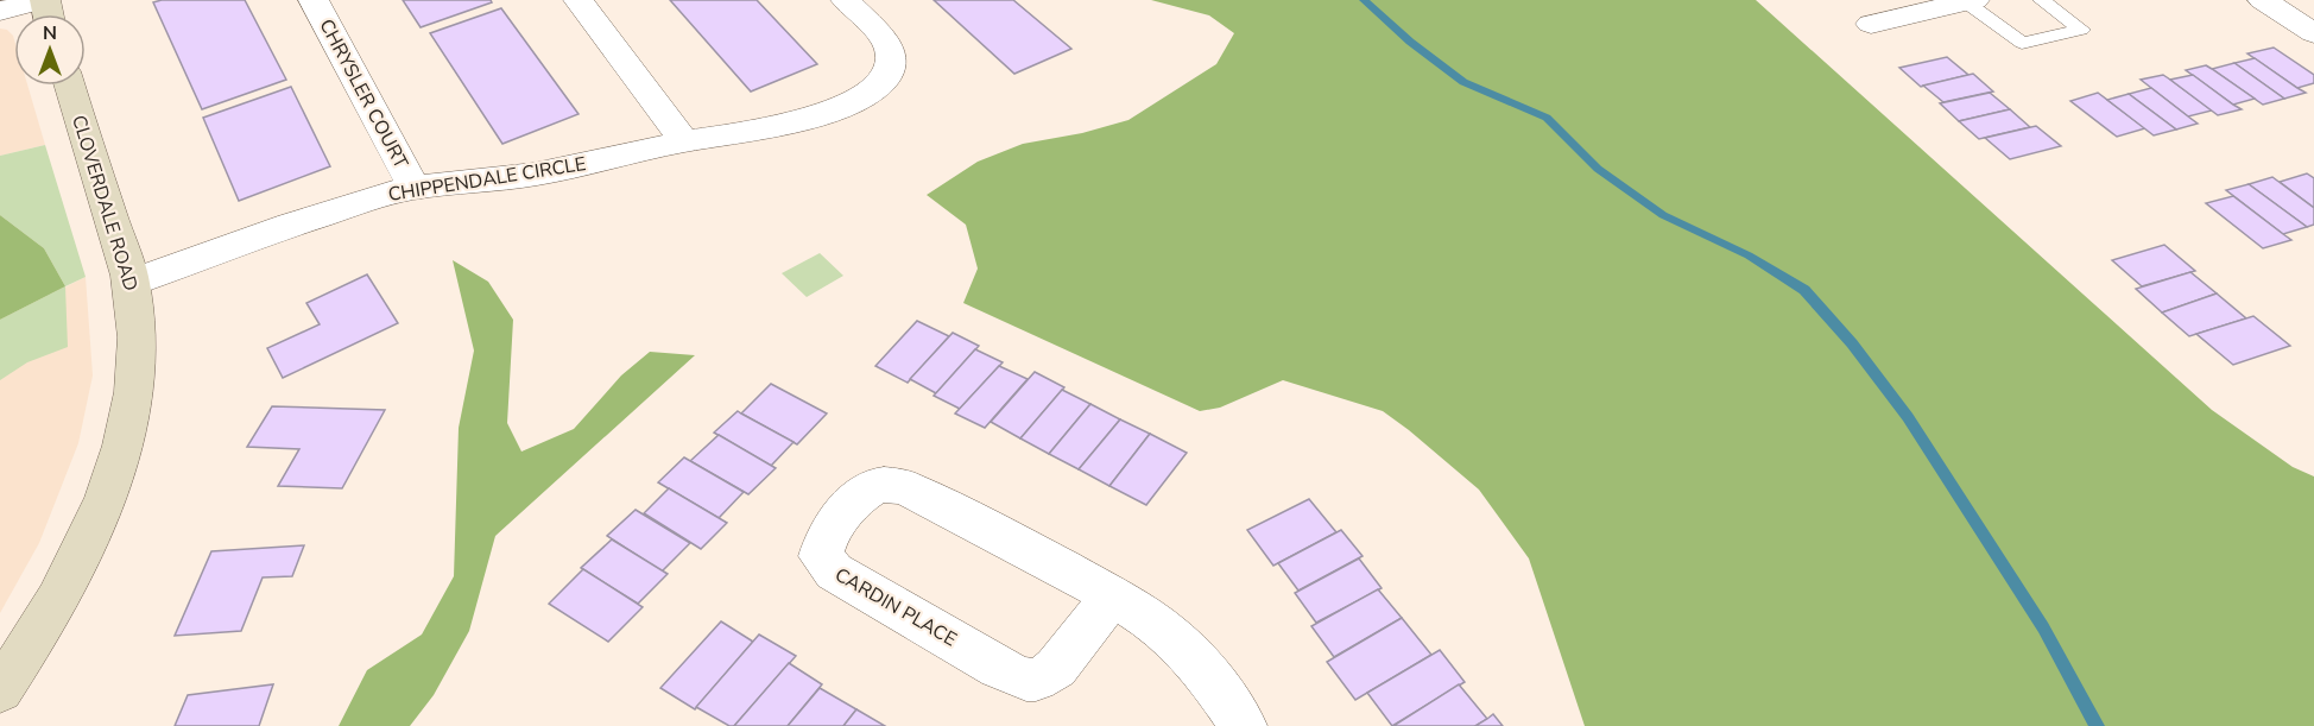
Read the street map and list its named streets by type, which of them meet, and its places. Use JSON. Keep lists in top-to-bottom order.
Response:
{
  "streets": {
    "street": [
      "CHRYSLER COURT",
      "CHIPPENDALE CIRCLE",
      "CLOVERDALE ROAD",
      "CARDIN PLACE"
    ]
  },
  "crossings": [
    ["CHRYSLER COURT", "CHIPPENDALE CIRCLE"],
    ["CHIPPENDALE CIRCLE", "CLOVERDALE ROAD"]
  ],
  "north": "top"
}
